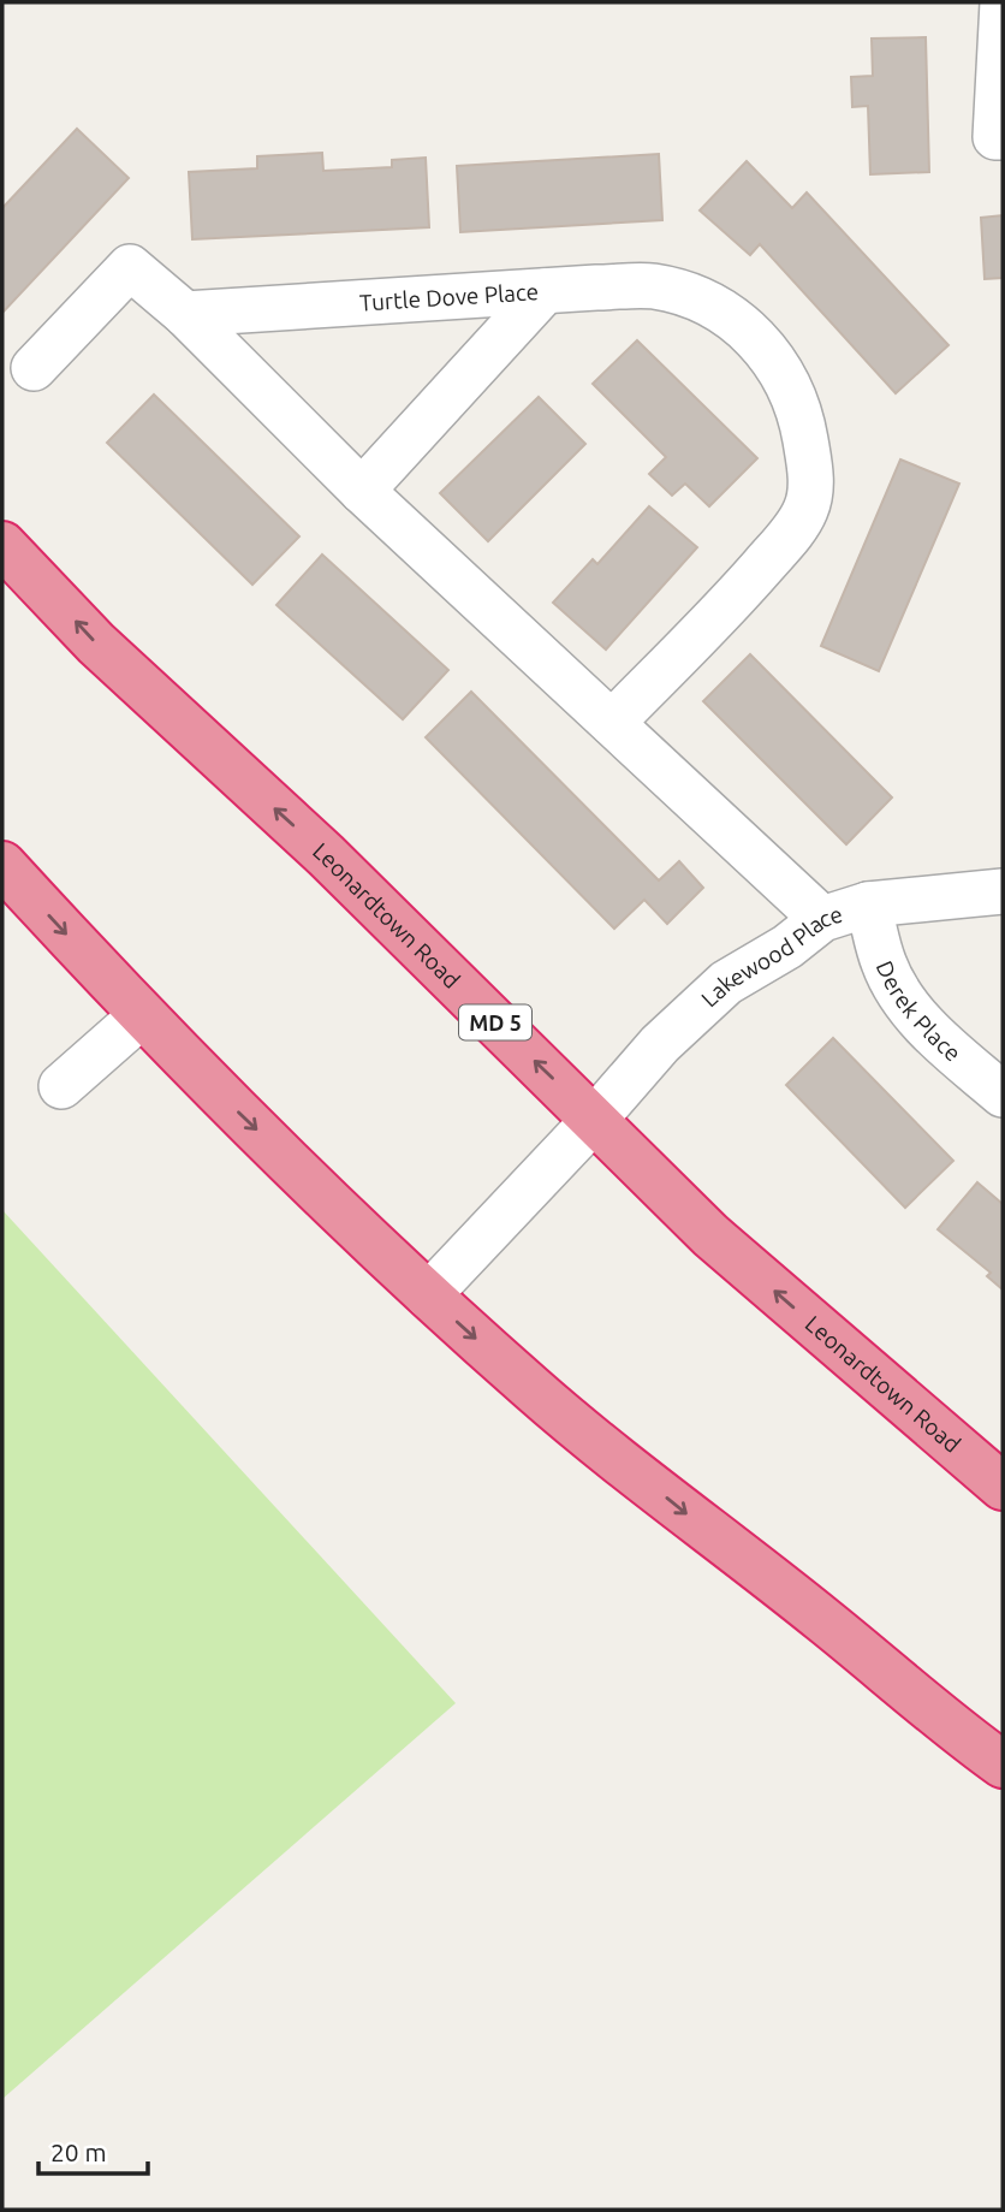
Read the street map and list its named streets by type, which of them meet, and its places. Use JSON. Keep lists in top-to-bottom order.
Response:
{
  "streets": {
    "highway": ["Leonardtown Road", "MD 5"],
    "street": ["Turtle Dove Place", "Lakewood Place", "Derek Place"]
  },
  "crossings": [
    ["Leonardtown Road", "Lakewood Place"],
    ["Lakewood Place", "Derek Place"]
  ],
  "scale_bar": "20 m"
}
